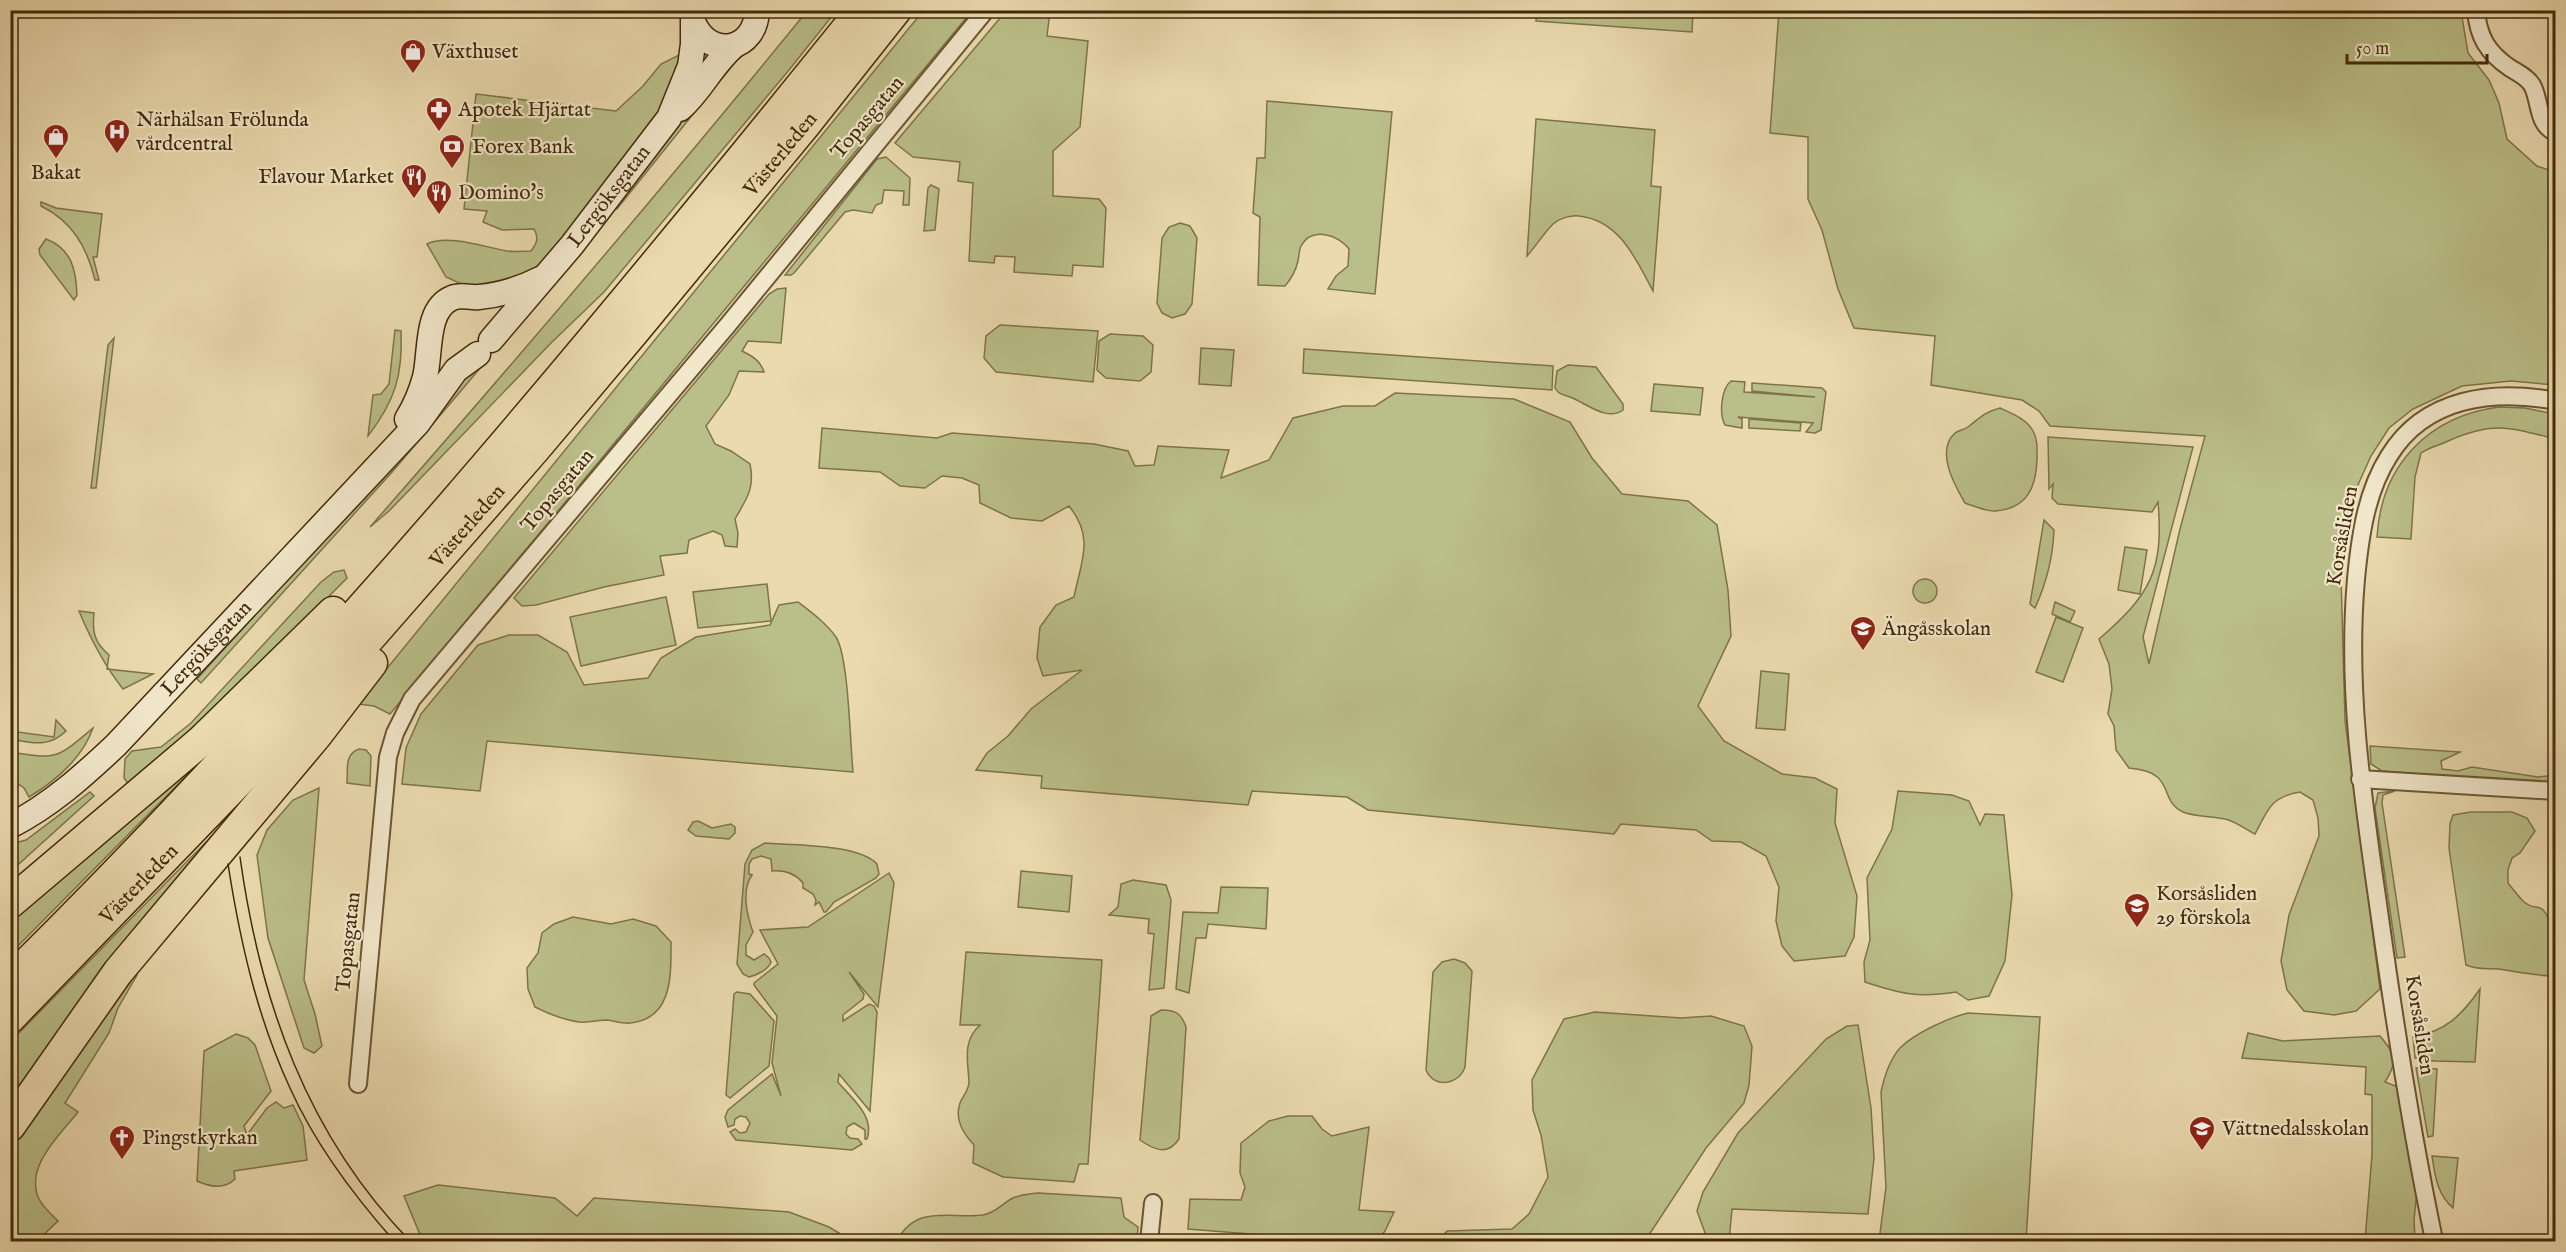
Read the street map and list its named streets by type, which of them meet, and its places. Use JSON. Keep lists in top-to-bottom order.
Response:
{
  "streets": {
    "highway": ["Västerleden"],
    "street": ["Topasgatan", "Lergöksgatan", "Korsåsliden"]
  },
  "places": {
    "shop": ["Växthuset", "Bakat"],
    "pharmacy": ["Apotek Hjärtat"],
    "hospital": ["Närhälsan Frölunda vårdcentral"],
    "bank": ["Forex Bank"],
    "restaurant": ["Flavour Market", "Domino's"],
    "school or university": ["Ängåsskolan", "Korsåsliden 29 förskola", "Vättnedalsskolan"],
    "church": ["Pingstkyrkan"]
  },
  "scale_bar": "50 m"
}
